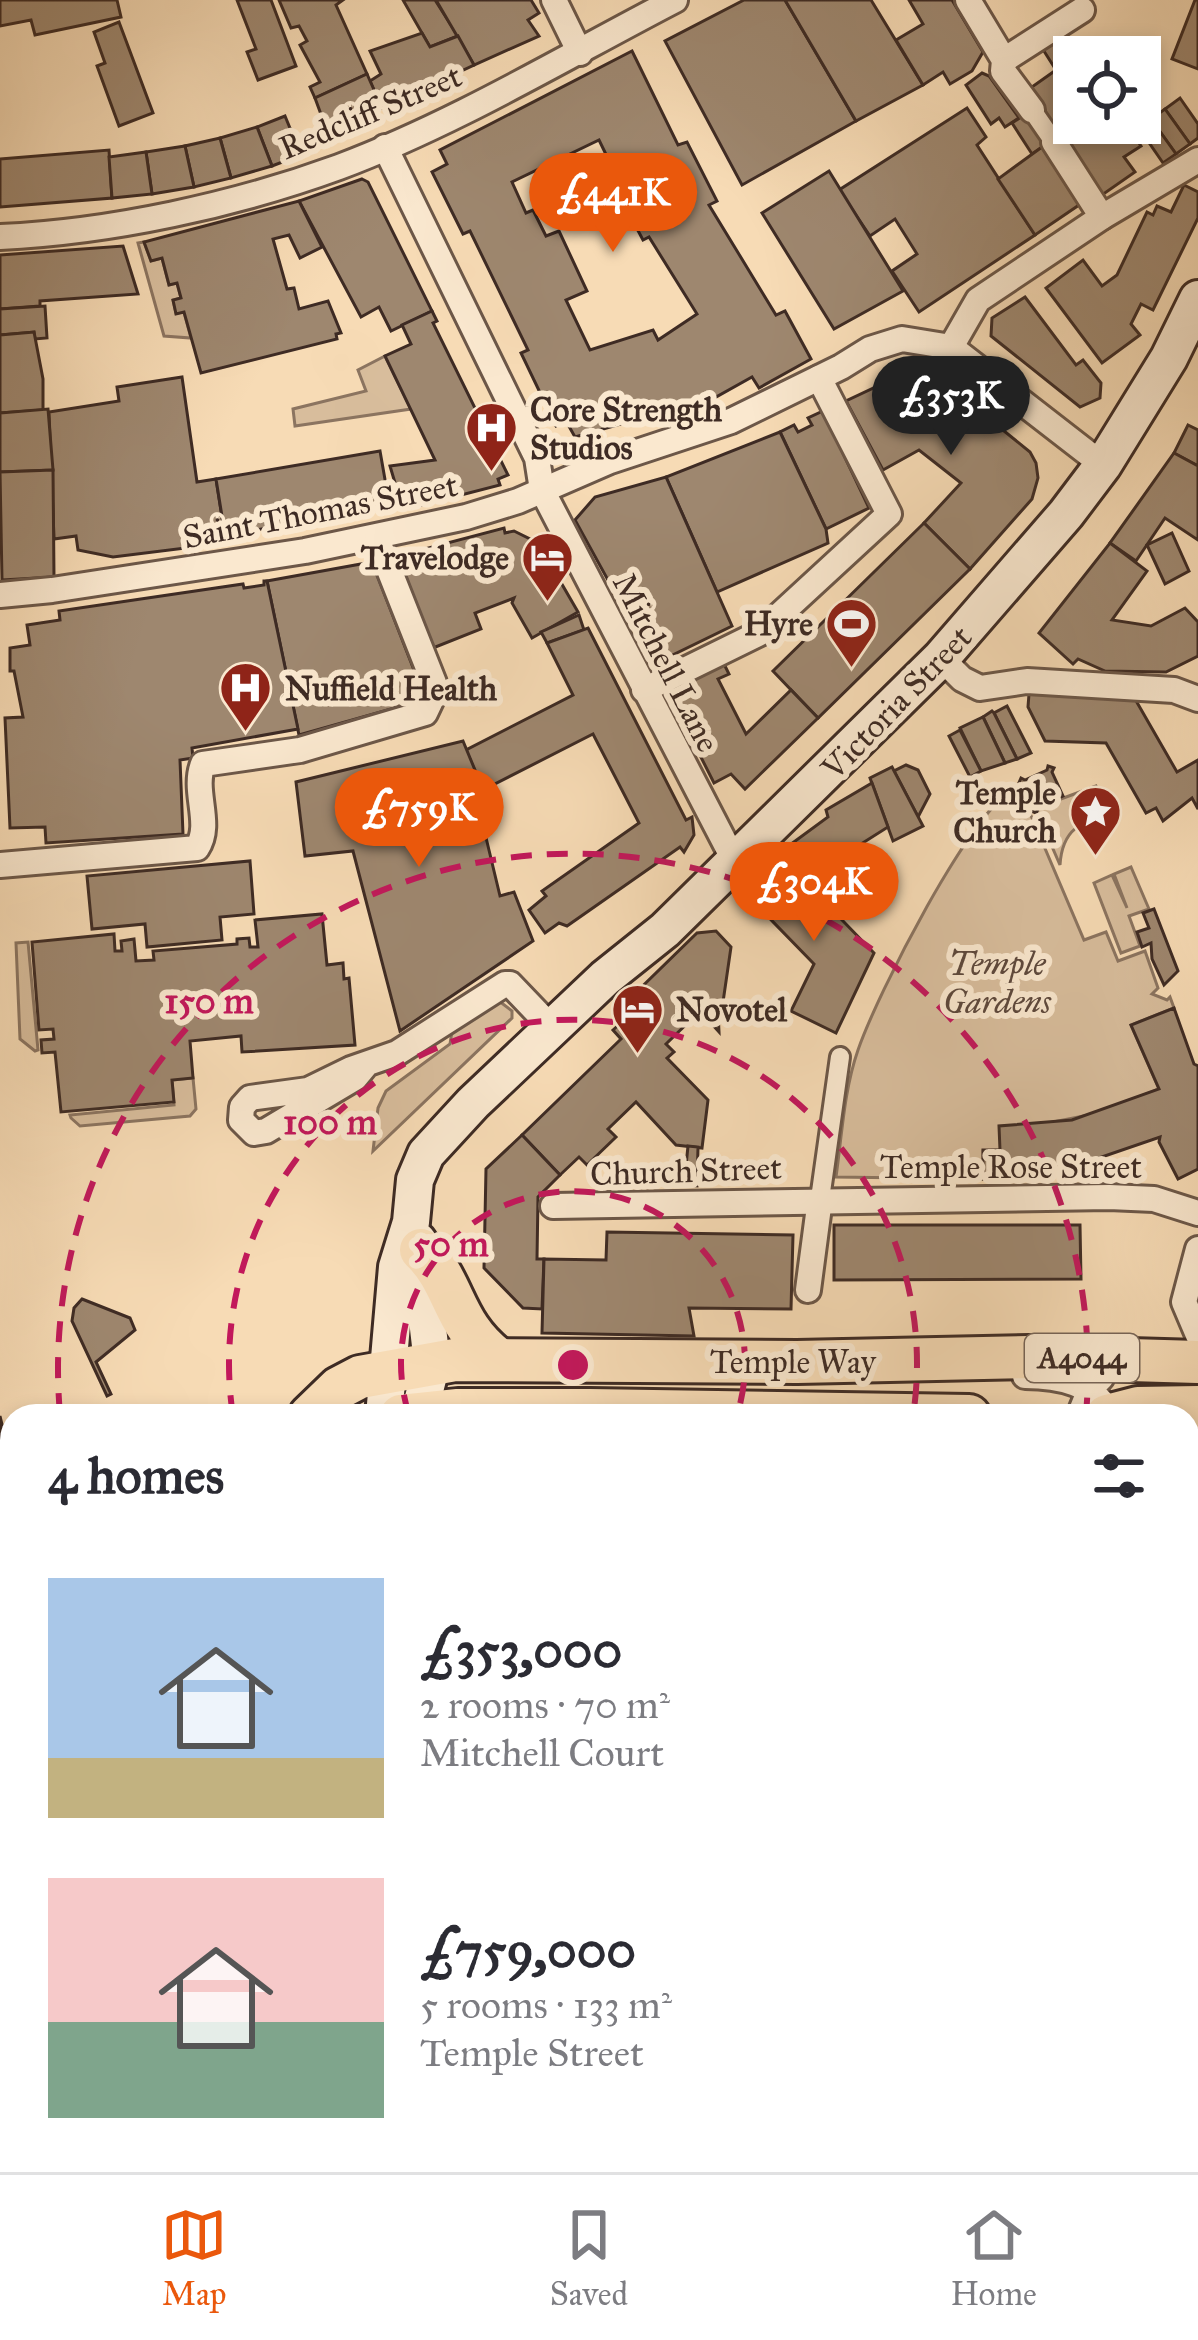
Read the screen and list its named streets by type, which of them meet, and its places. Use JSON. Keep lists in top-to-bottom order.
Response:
{
  "streets": {
    "highway": ["A4044", "Temple Way"],
    "main road": ["Victoria Street"],
    "street": [
      "Redcliff Street",
      "Saint Thomas Street",
      "Mitchell Lane",
      "Temple Rose Street",
      "Church Street"
    ]
  },
  "crossings": [
    ["Redcliff Street", "Mitchell Lane"],
    ["Saint Thomas Street", "Mitchell Lane"],
    ["Mitchell Lane", "Victoria Street"],
    ["Victoria Street", "A4044"],
    ["Victoria Street", "Temple Way"],
    ["Temple Rose Street", "Church Street"],
    ["A4044", "Temple Way"]
  ],
  "parks": ["Temple Gardens"],
  "places": {
    "hospital": ["Core Strength Studios", "Nuffield Health"],
    "hotel": ["Travelodge", "Novotel"],
    "sports": ["Hyre"],
    "place": ["Temple Church"]
  },
  "page": {
    "price": [
      "£441K",
      "£353K",
      "£759K",
      "£304K"
    ],
    "heading": "4 homes",
    "list": [
      {
        "name": "£353,000",
        "note": "2 rooms · 70 m² · Mitchell Court"
      },
      {
        "name": "£759,000",
        "note": "5 rooms · 133 m² · Temple Street"
      }
    ],
    "tabs": ["Map", "Saved", "Home"]
  },
  "rings": ["150 m", "100 m", "50 m"]
}
